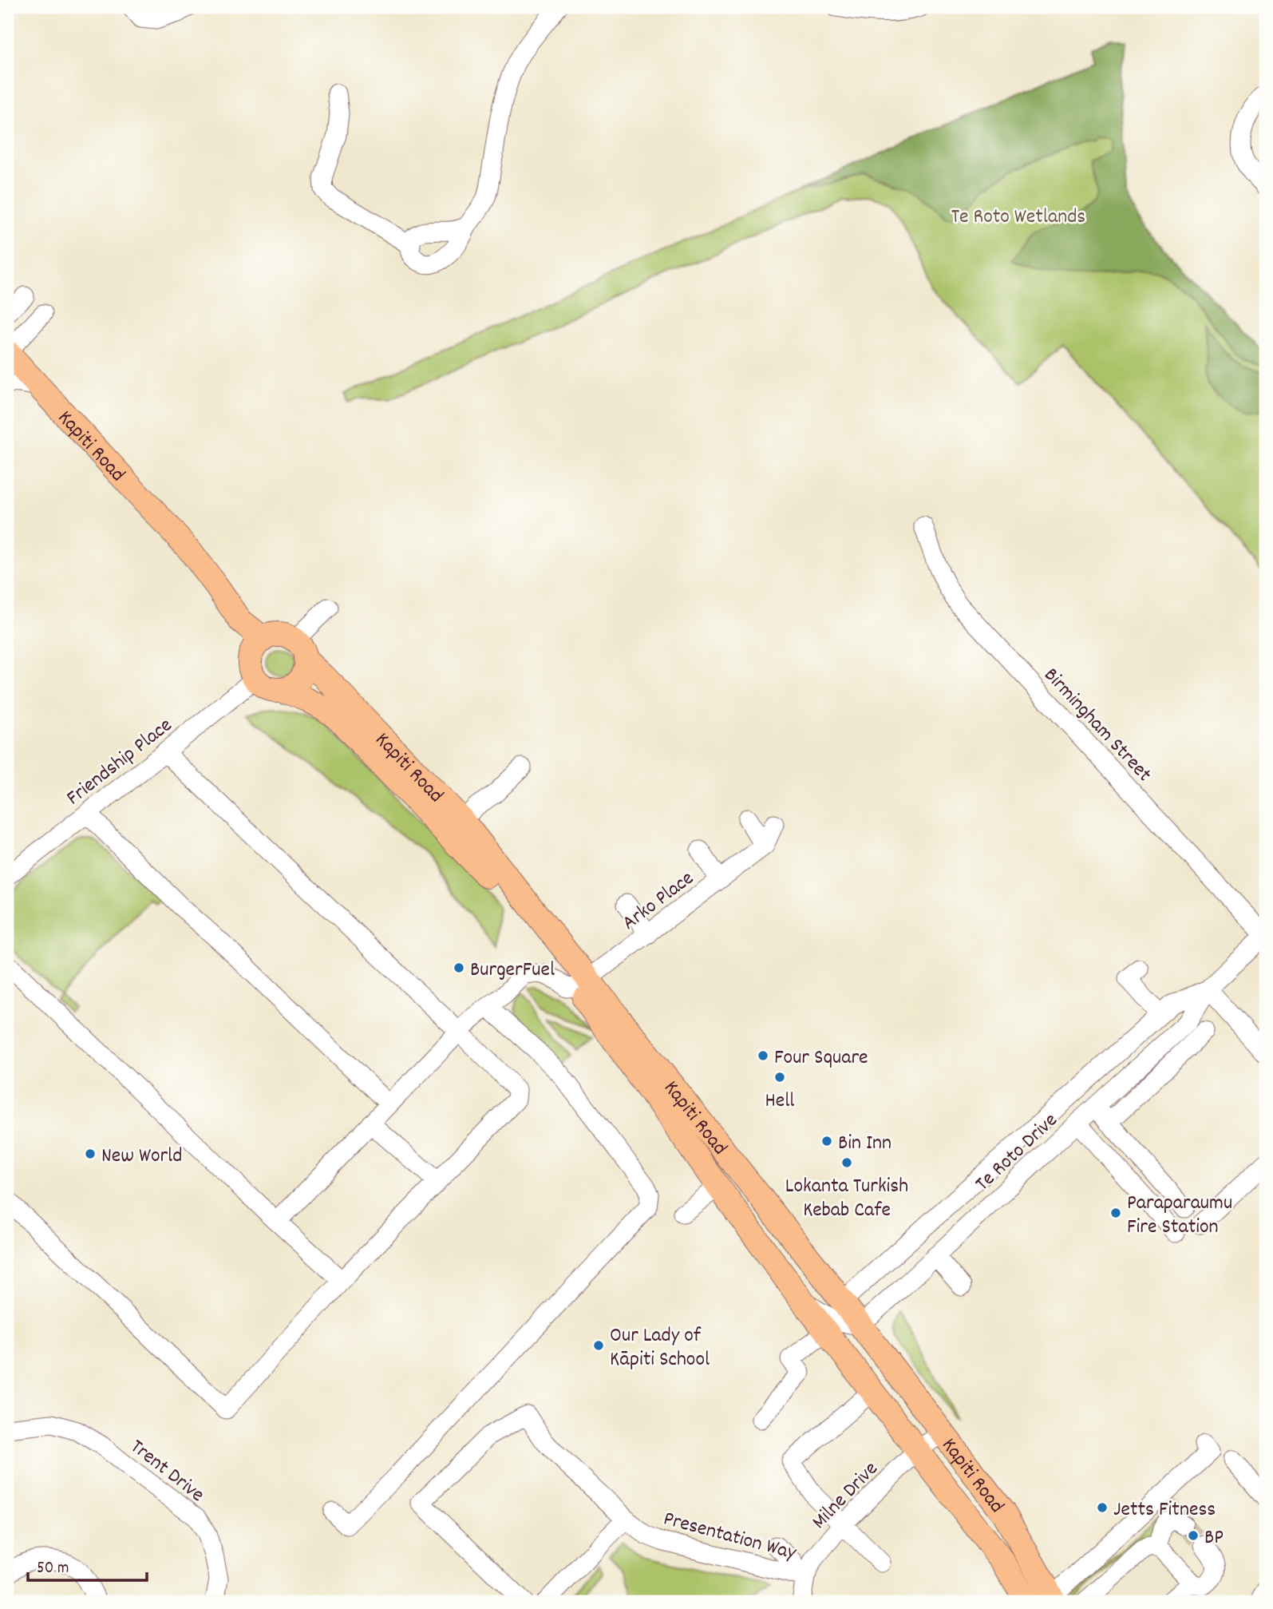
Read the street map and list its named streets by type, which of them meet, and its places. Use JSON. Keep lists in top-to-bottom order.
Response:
{
  "streets": {
    "main road": ["Kapiti Road"],
    "street": [
      "Birmingham Street",
      "Friendship Place",
      "Arko Place",
      "Te Roto Drive",
      "Trent Drive",
      "Milne Drive",
      "Presentation Way"
    ]
  },
  "crossings": [
    ["Kapiti Road", "Friendship Place"],
    ["Kapiti Road", "Arko Place"],
    ["Kapiti Road", "Te Roto Drive"],
    ["Kapiti Road", "Milne Drive"],
    ["Birmingham Street", "Te Roto Drive"],
    ["Milne Drive", "Presentation Way"]
  ],
  "parks": ["Te Roto Wetlands"],
  "places": [
    "BurgerFuel",
    "Four Square",
    "Hell",
    "Bin Inn",
    "New World",
    "Lokanta Turkish Kebab Cafe",
    "Paraparaumu Fire Station",
    "Our Lady of Kāpiti School",
    "Jetts Fitness",
    "BP"
  ],
  "scale_bar": "50 m"
}
